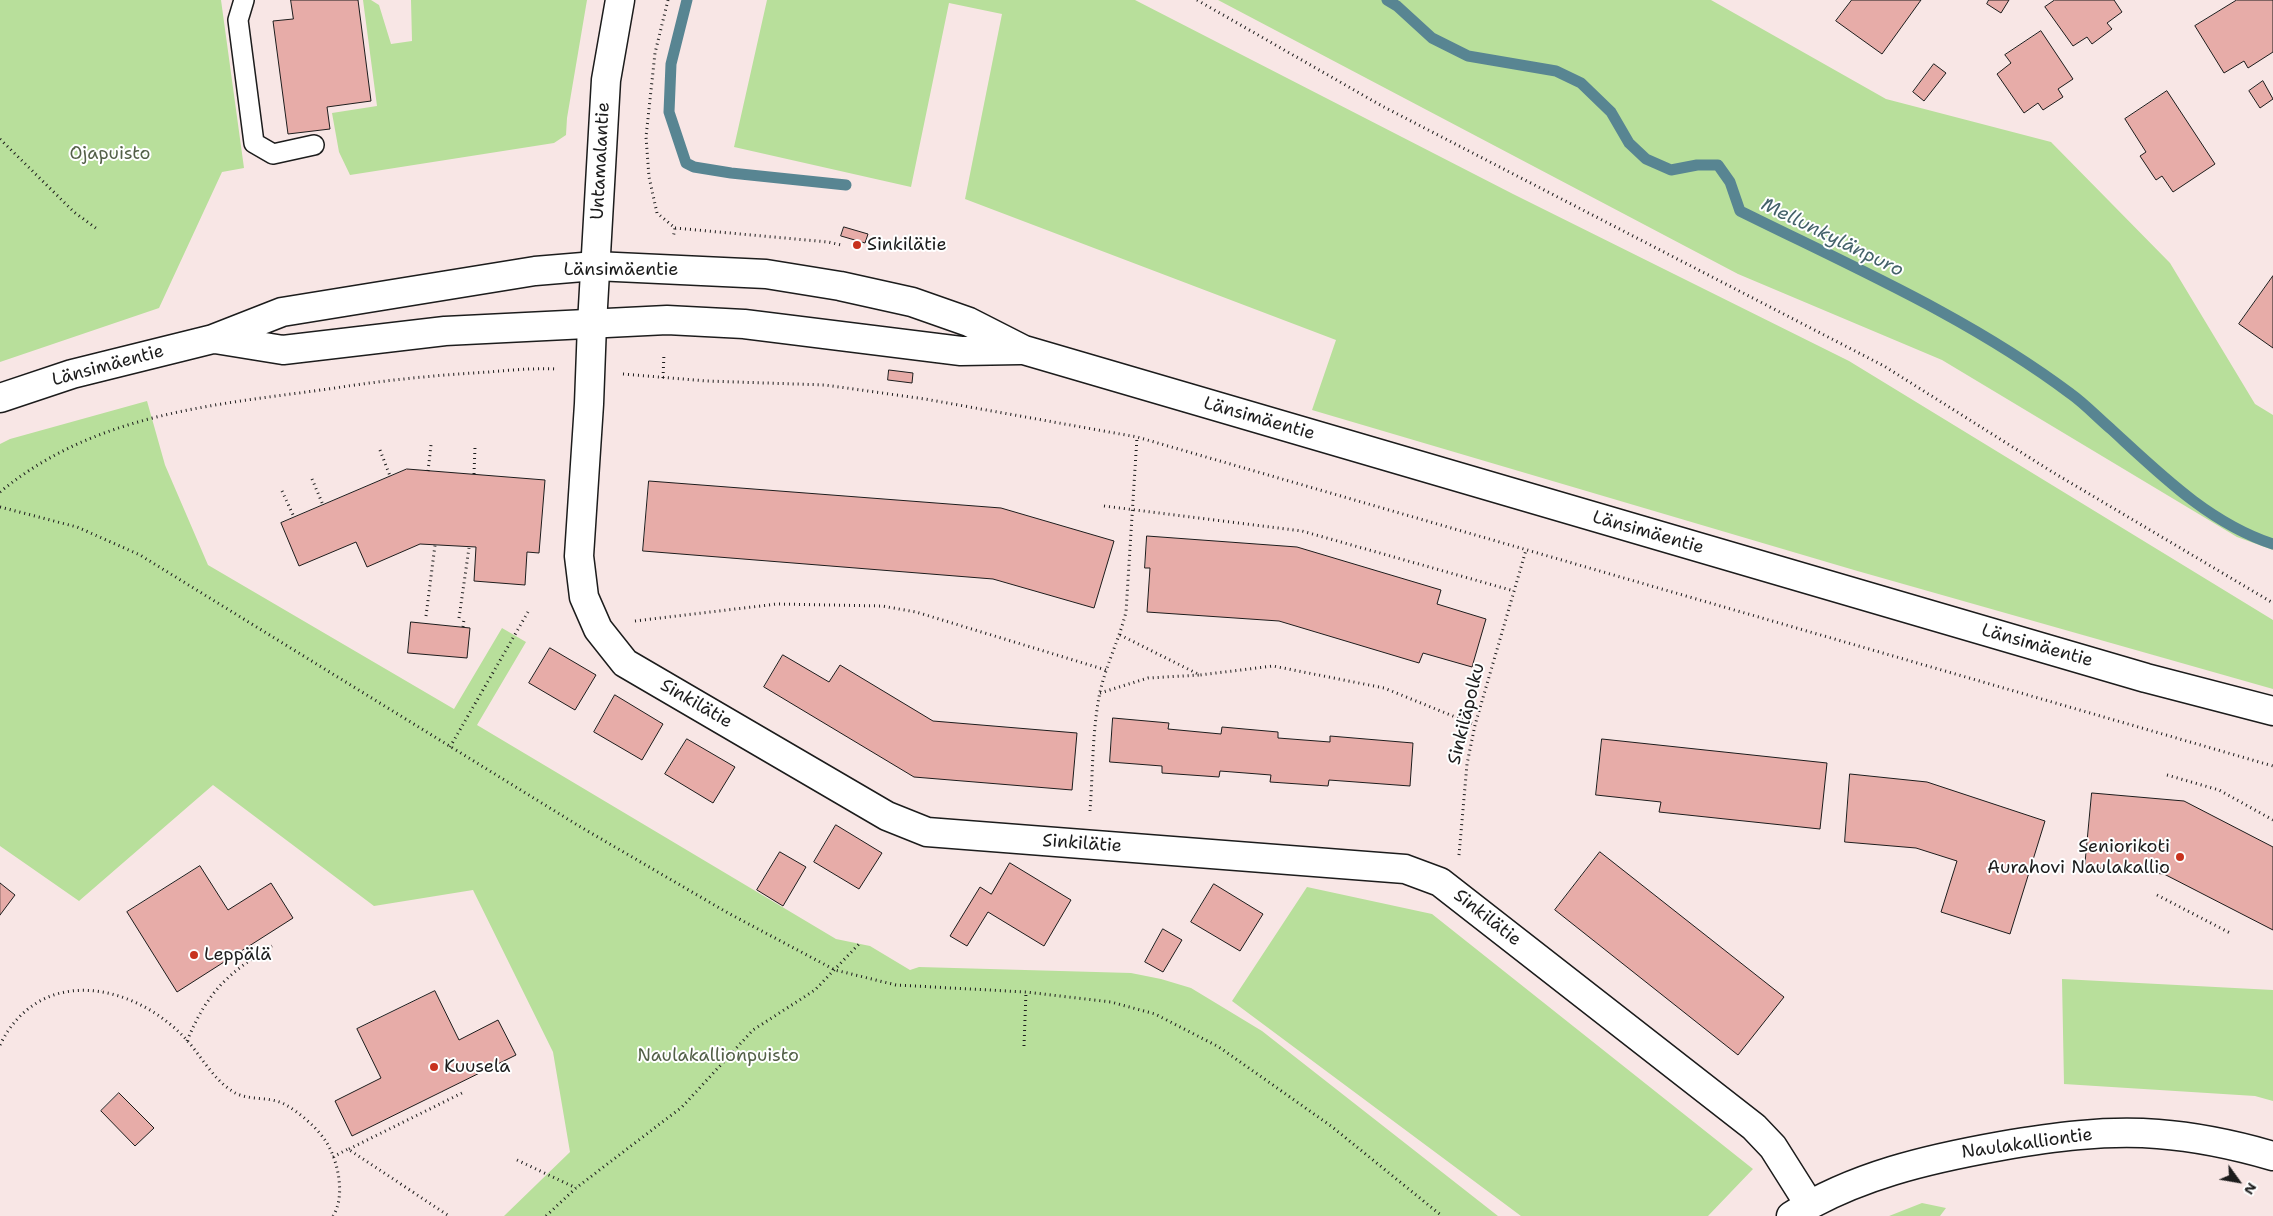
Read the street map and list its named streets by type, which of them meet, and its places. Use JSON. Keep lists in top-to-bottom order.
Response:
{
  "streets": {
    "main road": [
      "Untamalantie",
      "Länsimäentie",
      "Sinkilätie",
      "Naulakalliontie"
    ],
    "path": ["Sinkiläpolku"]
  },
  "crossings": [
    ["Untamalantie", "Länsimäentie"],
    ["Untamalantie", "Sinkilätie"],
    ["Länsimäentie", "Sinkilätie"],
    ["Sinkilätie", "Sinkiläpolku"],
    ["Sinkilätie", "Naulakalliontie"]
  ],
  "water": ["Mellunkylänpuro"],
  "parks": ["Ojapuisto", "Naulakallionpuisto"],
  "places": [
    "Sinkilätie",
    "Seniorikoti Aurahovi Naulakallio",
    "Leppälä",
    "Kuusela"
  ],
  "north": "bottom right"
}
